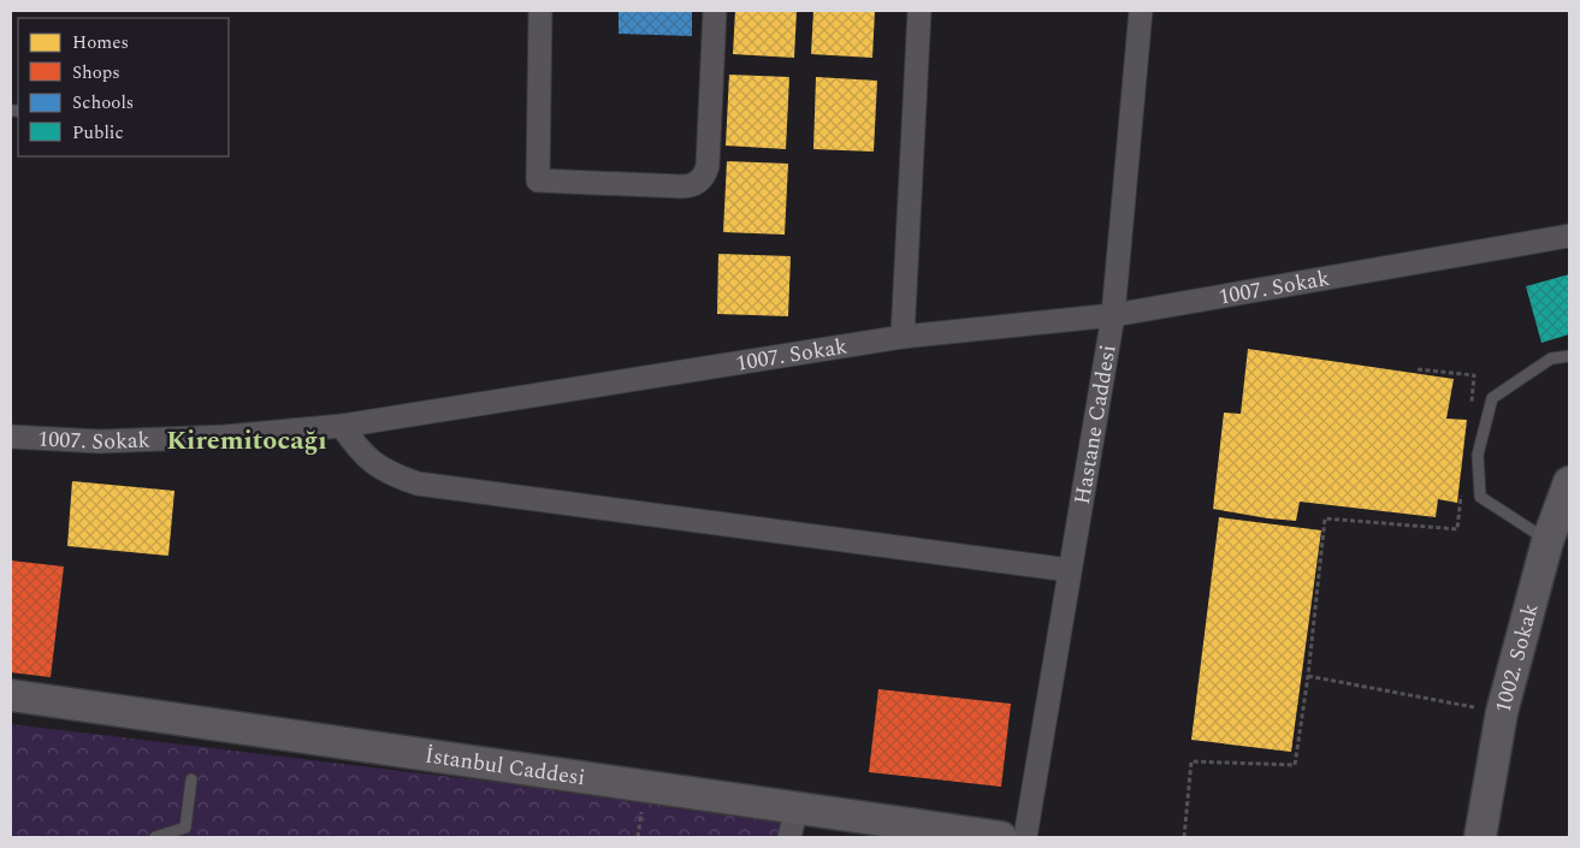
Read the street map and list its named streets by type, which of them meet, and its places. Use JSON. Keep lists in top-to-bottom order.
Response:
{
  "streets": {
    "main road": ["1002. Sokak", "İstanbul Caddesi"],
    "street": ["1007. Sokak", "Hastane Caddesi"]
  },
  "crossings": [
    ["1007. Sokak", "Hastane Caddesi"]
  ],
  "districts": ["Kiremitocağı"],
  "legend": [
    "Homes",
    "Shops",
    "Schools",
    "Public"
  ]
}
